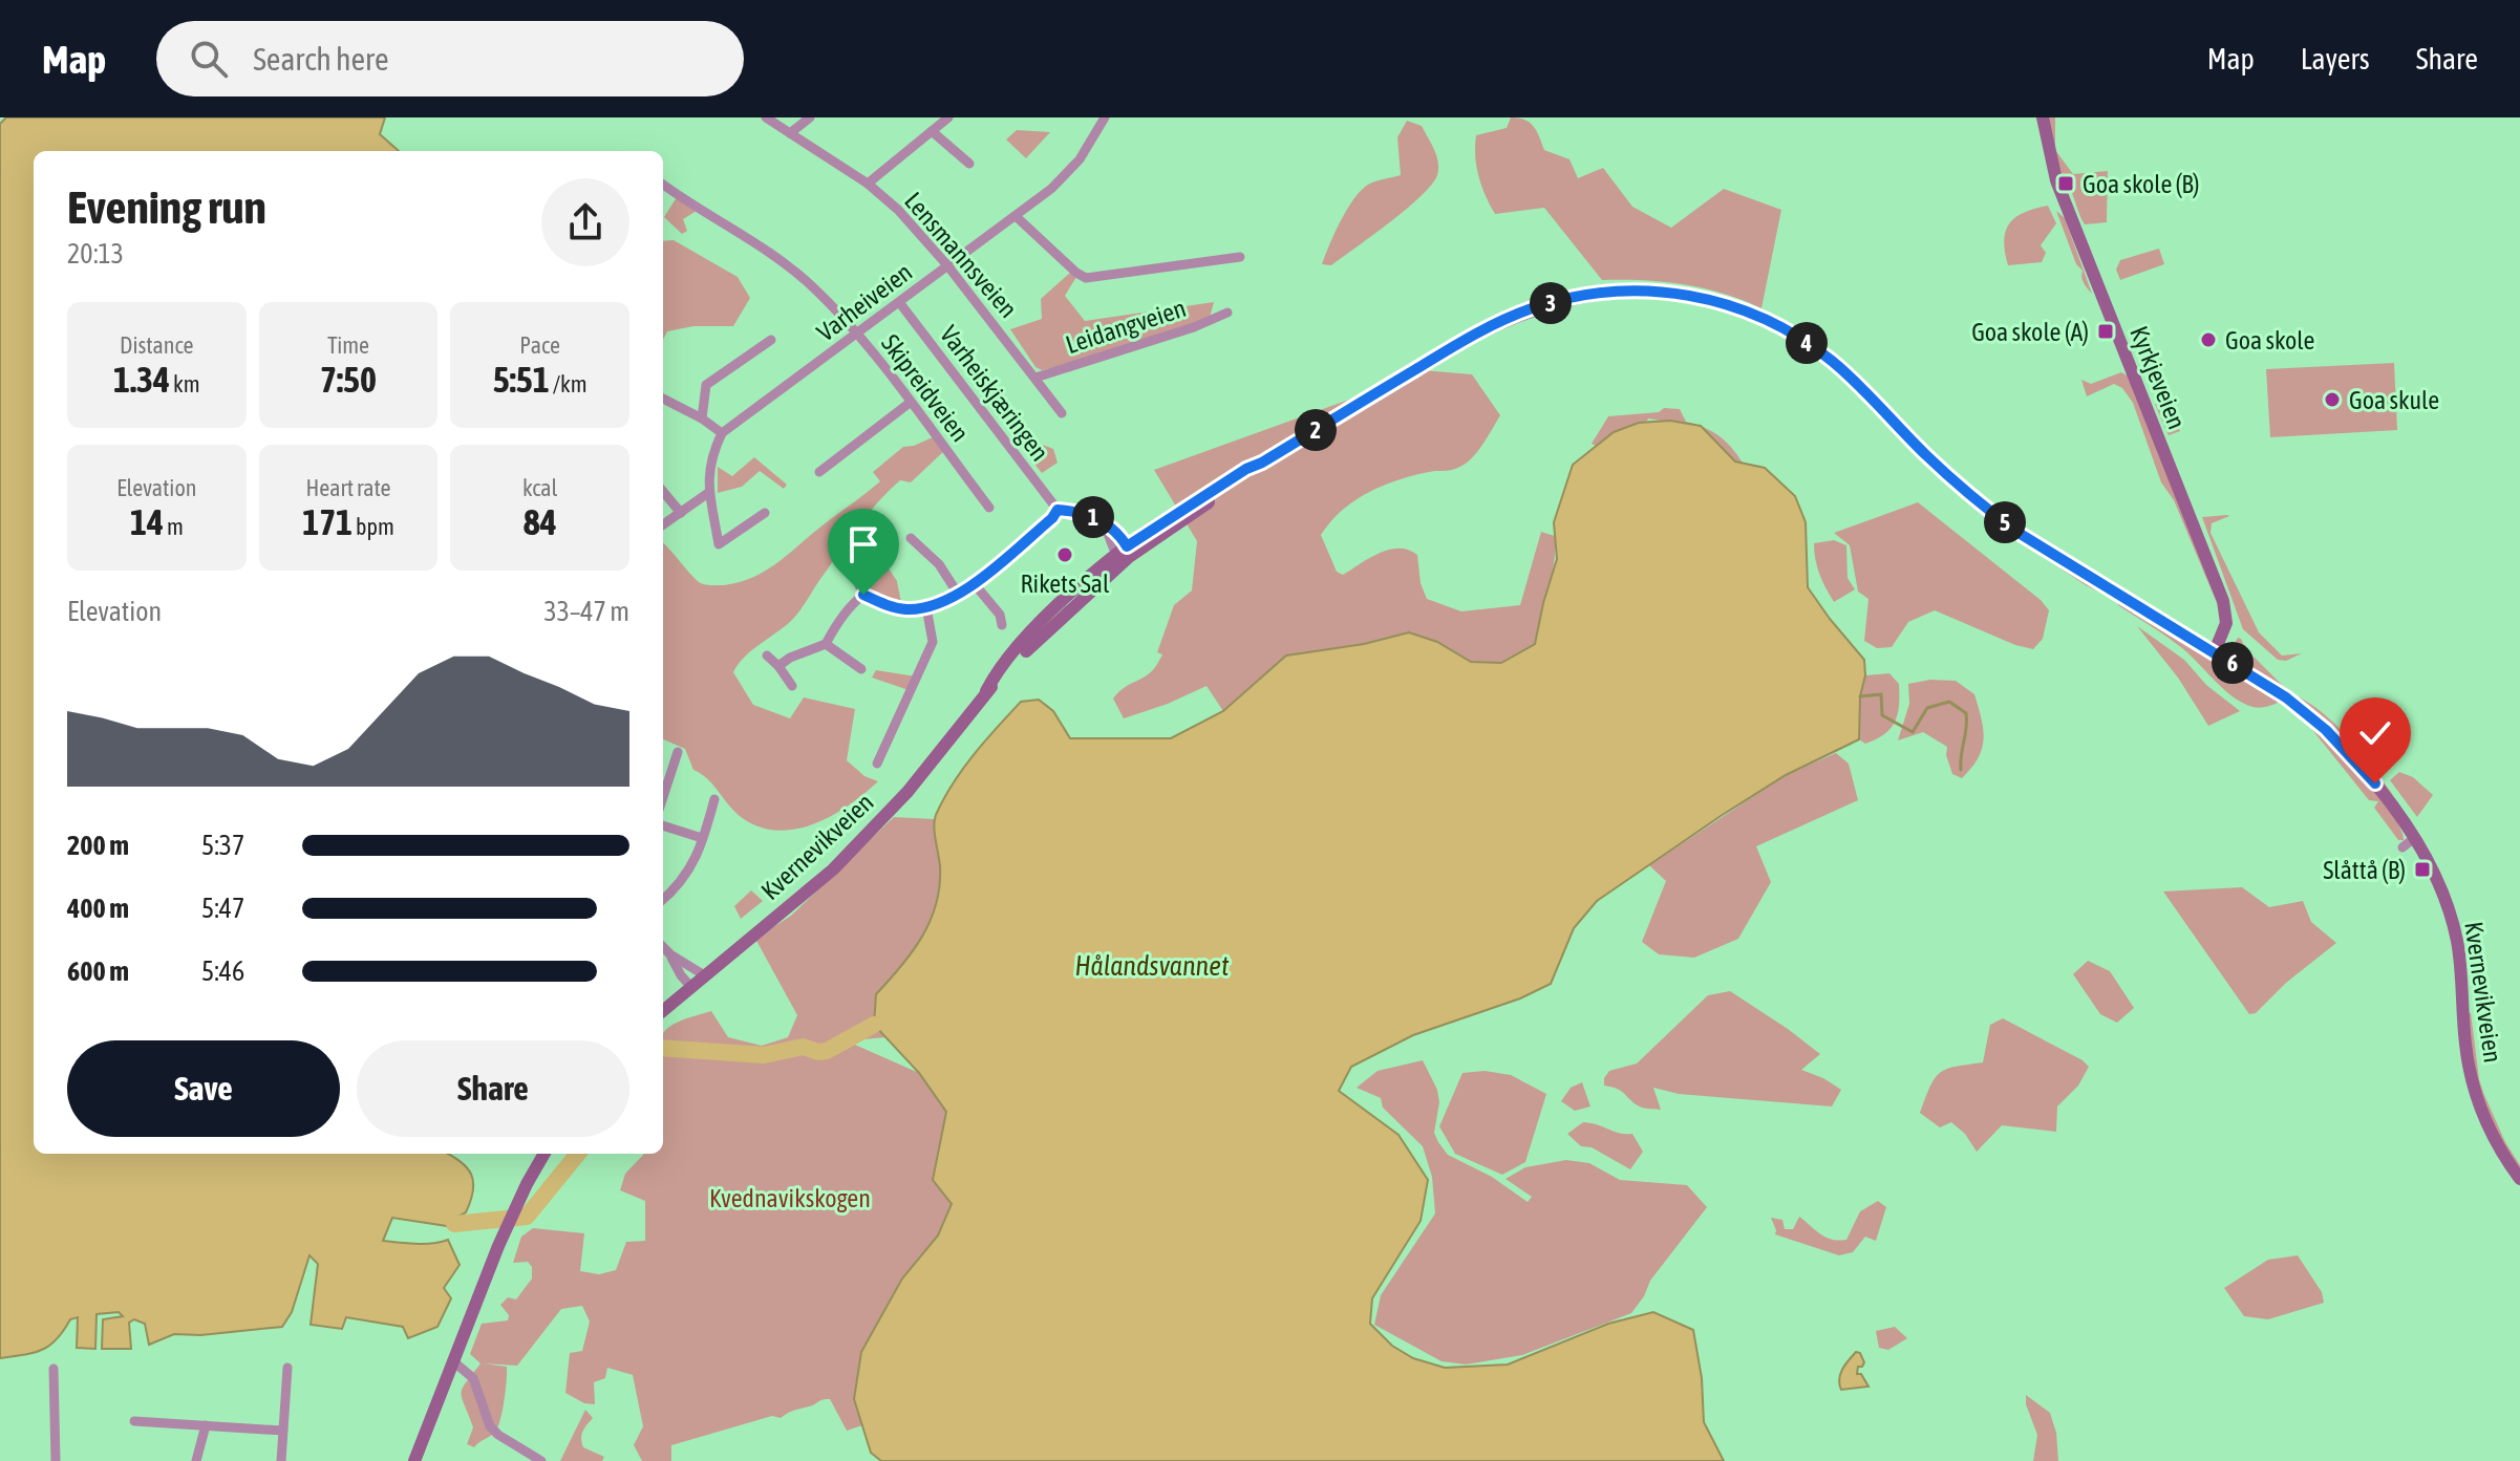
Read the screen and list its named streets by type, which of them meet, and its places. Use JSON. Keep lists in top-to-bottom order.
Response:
{
  "streets": {
    "main road": ["Kyrkjeveien", "Kvernevikveien"],
    "street": [
      "Lensmannsveien",
      "Varheiveien",
      "Leidangveien",
      "Skipreidveien",
      "Varheiskjæringen"
    ]
  },
  "crossings": [
    ["Lensmannsveien", "Varheiveien"],
    ["Lensmannsveien", "Leidangveien"],
    ["Varheiveien", "Skipreidveien"],
    ["Varheiveien", "Varheiskjæringen"],
    ["Kyrkjeveien", "Kvernevikveien"]
  ],
  "water": ["Hålandsvannet"],
  "parks": ["Kvednavikskogen"],
  "places": {
    "transit": ["Goa skole (B)", "Goa skole (A)", "Slåttå (B)"],
    "other": ["Goa skole", "Goa skule", "Rikets Sal"]
  },
  "page": {
    "header": "Map",
    "search": "Search here",
    "nav": ["Map", "Layers", "Share"],
    "heading": ["Evening run", "20:13"],
    "pins": [
      "3",
      "4",
      "2",
      "1",
      "5",
      "6"
    ],
    "stats": [
      ["Distance", "1.34 km"],
      ["Time", "7:50"],
      ["Pace", "5:51 /km"],
      ["Elevation", "14 m"],
      ["Heart rate", "171 bpm"],
      ["kcal", "84"]
    ],
    "chart": ["Elevation", "33–47 m"],
    "list": [
      {
        "name": "200 m",
        "note": "5:37"
      },
      {
        "name": "400 m",
        "note": "5:47"
      },
      {
        "name": "600 m",
        "note": "5:46"
      }
    ],
    "buttons": ["Save", "Share"]
  }
}
